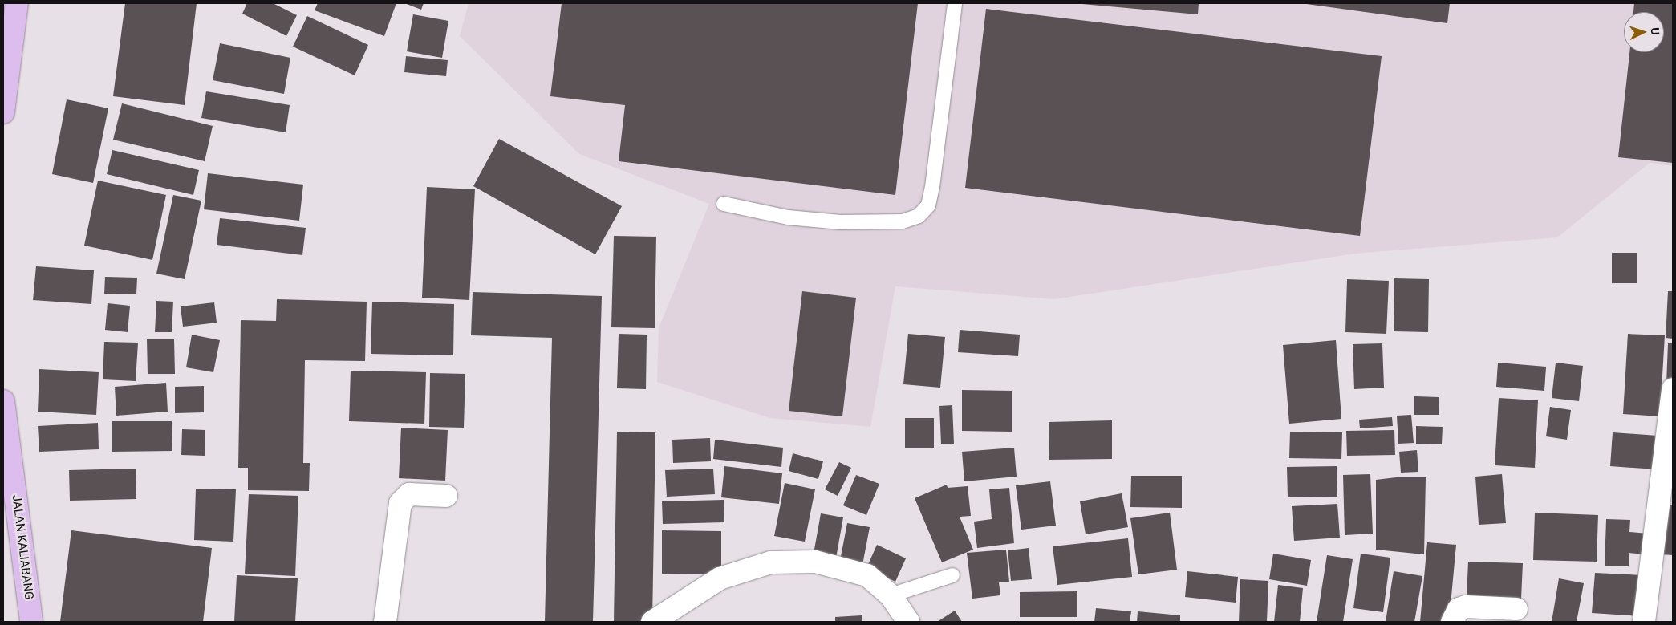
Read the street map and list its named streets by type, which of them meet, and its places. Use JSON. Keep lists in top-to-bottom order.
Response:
{
  "streets": {
    "main road": ["JALAN KALIABANG"]
  },
  "north": "right"
}
